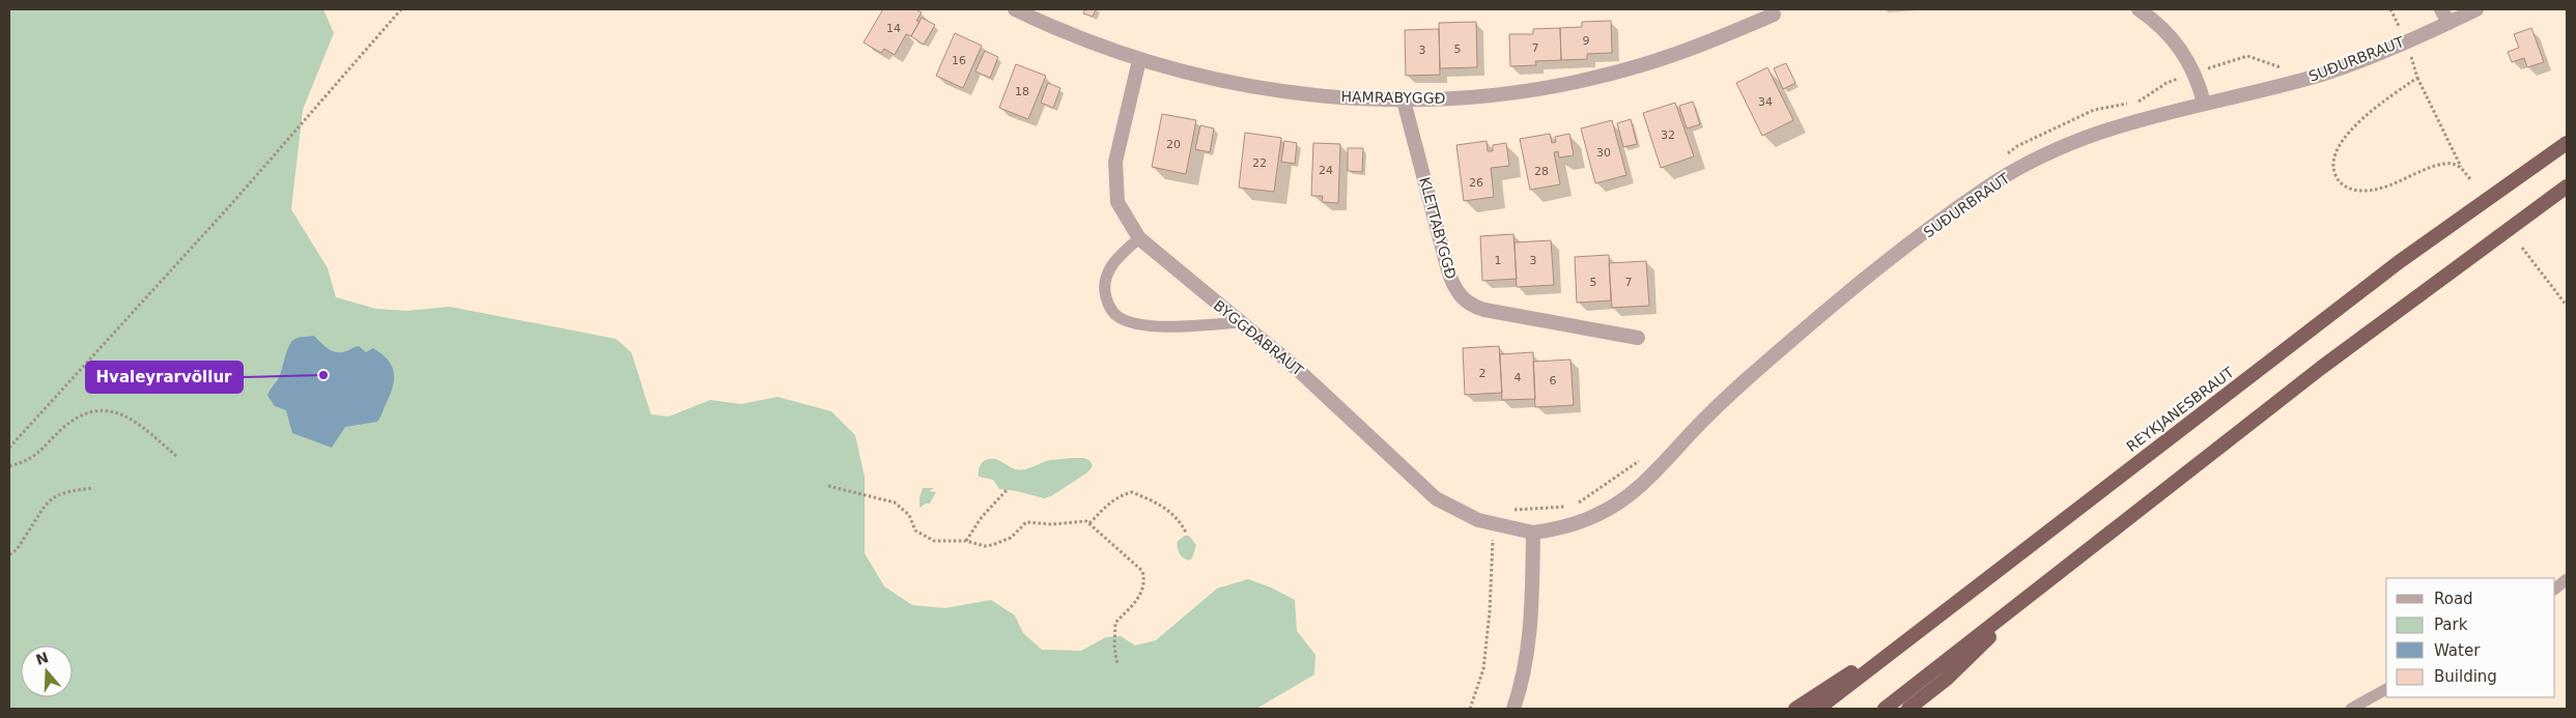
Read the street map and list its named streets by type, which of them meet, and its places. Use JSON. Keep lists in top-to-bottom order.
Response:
{
  "streets": {
    "highway": ["REYKJANESBRAUT"],
    "street": [
      "SUÐURBRAUT",
      "HAMRABYGGÐ",
      "KLETTABYGGÐ",
      "BYGGÐABRAUT"
    ]
  },
  "crossings": [
    ["SUÐURBRAUT", "BYGGÐABRAUT"],
    ["HAMRABYGGÐ", "KLETTABYGGÐ"],
    ["HAMRABYGGÐ", "BYGGÐABRAUT"]
  ],
  "places": ["Hvaleyrarvöllur"],
  "house_numbers": [
    "14",
    "9",
    "7",
    "5",
    "3",
    "16",
    "18",
    "34",
    "32",
    "20",
    "30",
    "22",
    "24",
    "28",
    "26",
    "1",
    "3",
    "5",
    "7",
    "2",
    "4",
    "6"
  ],
  "legend": [
    "Road",
    "Park",
    "Water",
    "Building"
  ],
  "north": "top"
}
